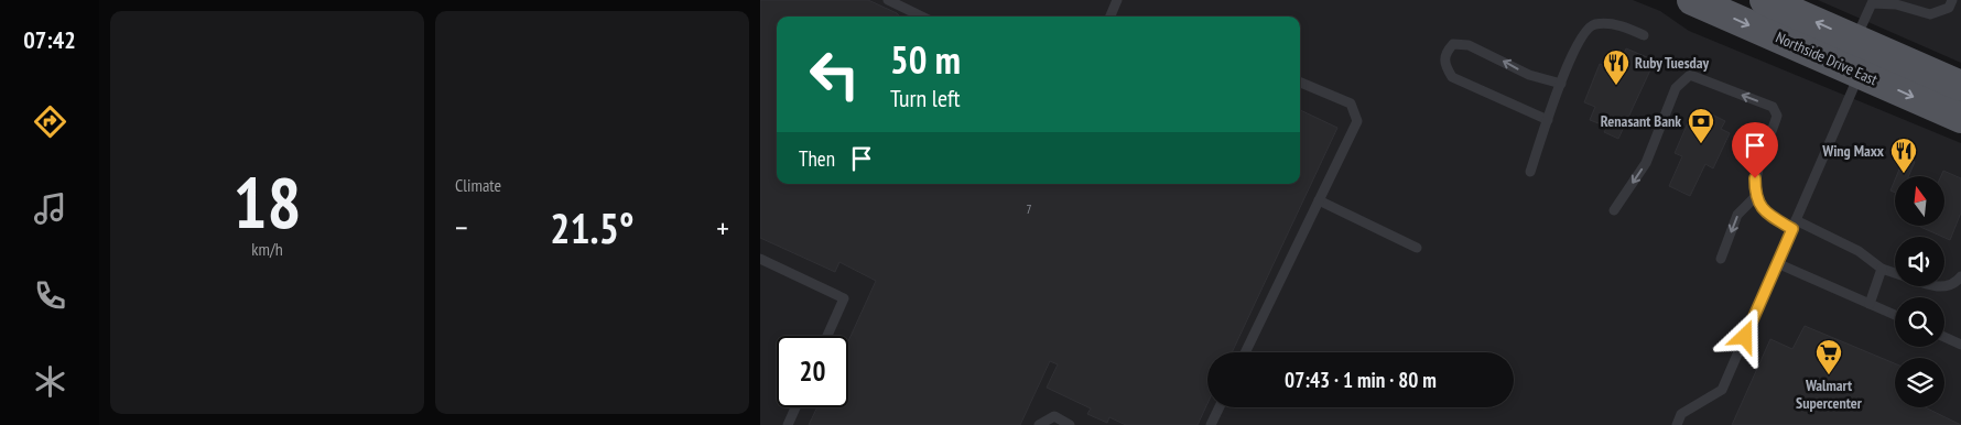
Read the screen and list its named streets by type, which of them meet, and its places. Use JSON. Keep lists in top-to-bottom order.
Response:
{
  "streets": {
    "main road": ["Northside Drive East"]
  },
  "places": {
    "restaurant": ["Ruby Tuesday", "Wing Maxx"],
    "bank": ["Renasant Bank"],
    "supermarket": ["Walmart Supercenter"]
  },
  "house_numbers": ["7"],
  "north": "top",
  "page": {
    "tabs": "07:42",
    "tile": [
      ["18", "km/h"],
      "Climate"
    ],
    "turn": ["50 m", "Turn left"],
    "then": "Then",
    "heat": ["−", "21.5°", "+"],
    "limit": "20",
    "trip": "07:43 · 1 min · 80 m"
  }
}
